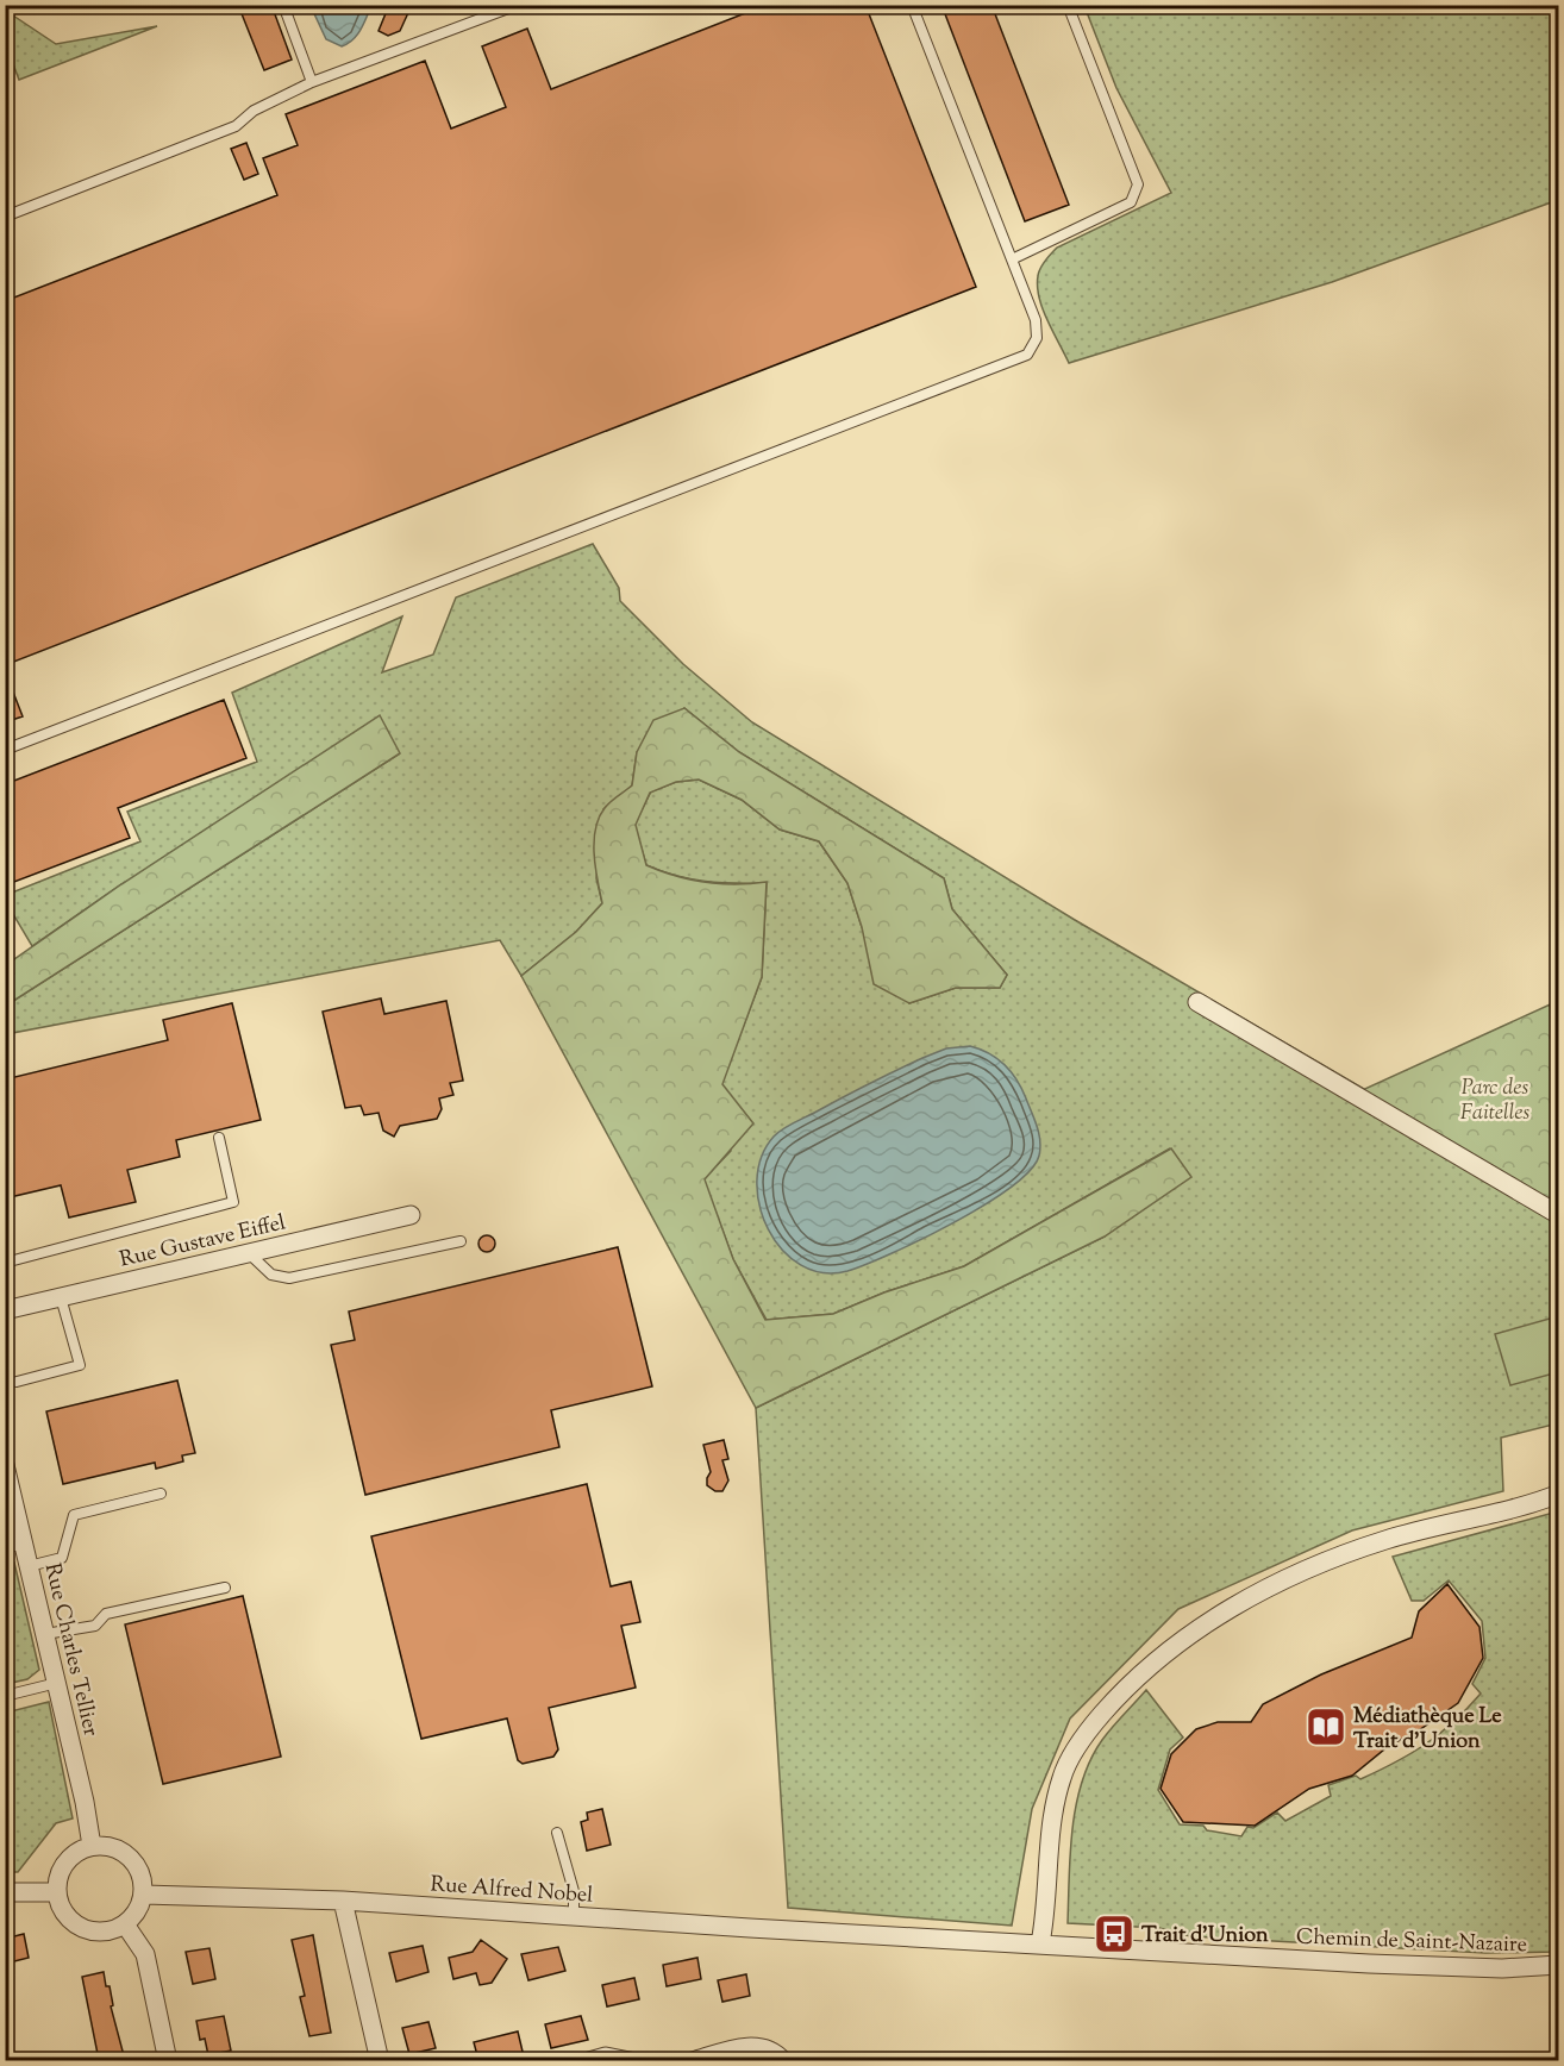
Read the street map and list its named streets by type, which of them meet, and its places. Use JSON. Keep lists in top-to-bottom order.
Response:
{
  "streets": {
    "street": [
      "Rue Gustave Eiffel",
      "Rue Charles Tellier",
      "Rue Alfred Nobel",
      "Chemin de Saint-Nazaire"
    ]
  },
  "crossings": [
    ["Rue Charles Tellier", "Rue Alfred Nobel"],
    ["Rue Alfred Nobel", "Chemin de Saint-Nazaire"]
  ],
  "parks": ["Parc des Faitelles"],
  "places": {
    "library": ["Médiathèque Le Trait d'Union"],
    "bus stop": ["Trait d'Union"]
  }
}
